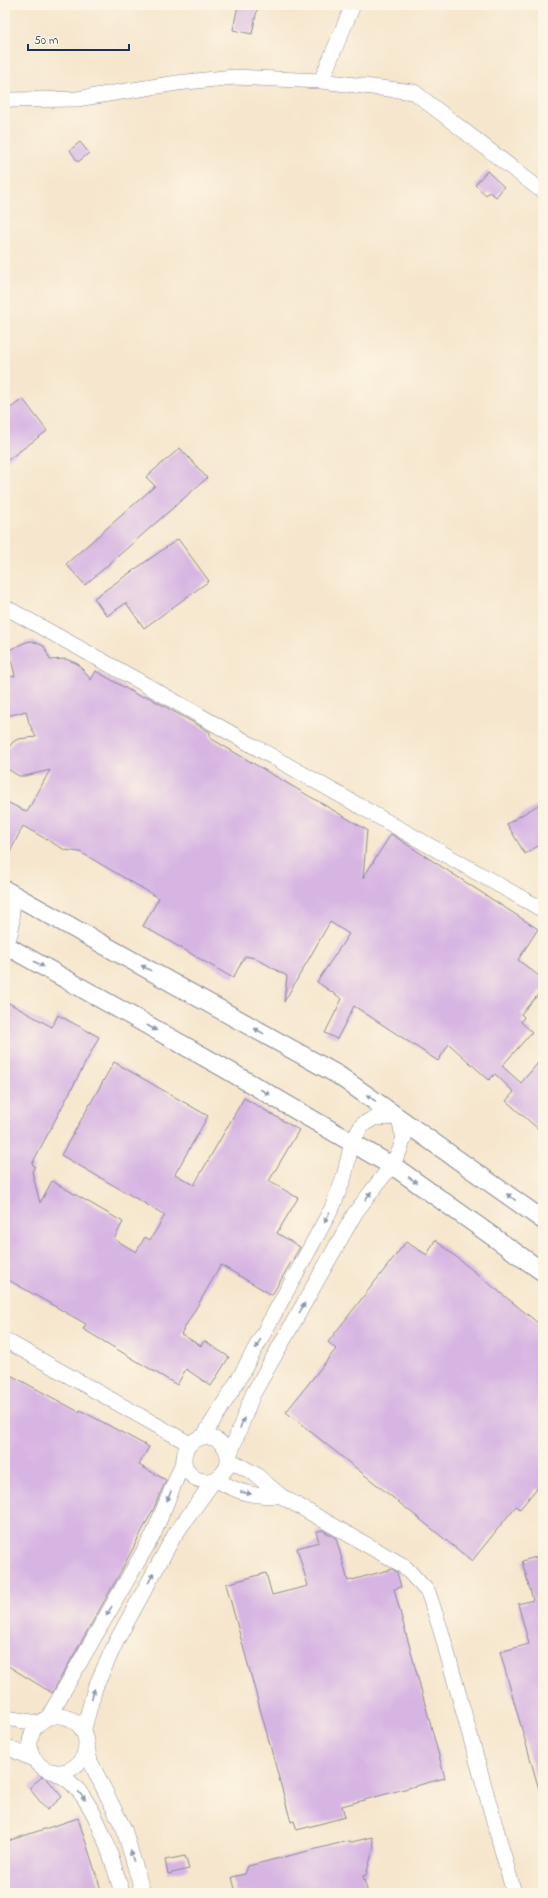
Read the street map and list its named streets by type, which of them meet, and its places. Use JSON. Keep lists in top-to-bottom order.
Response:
{
  "scale_bar": "50 m"
}
